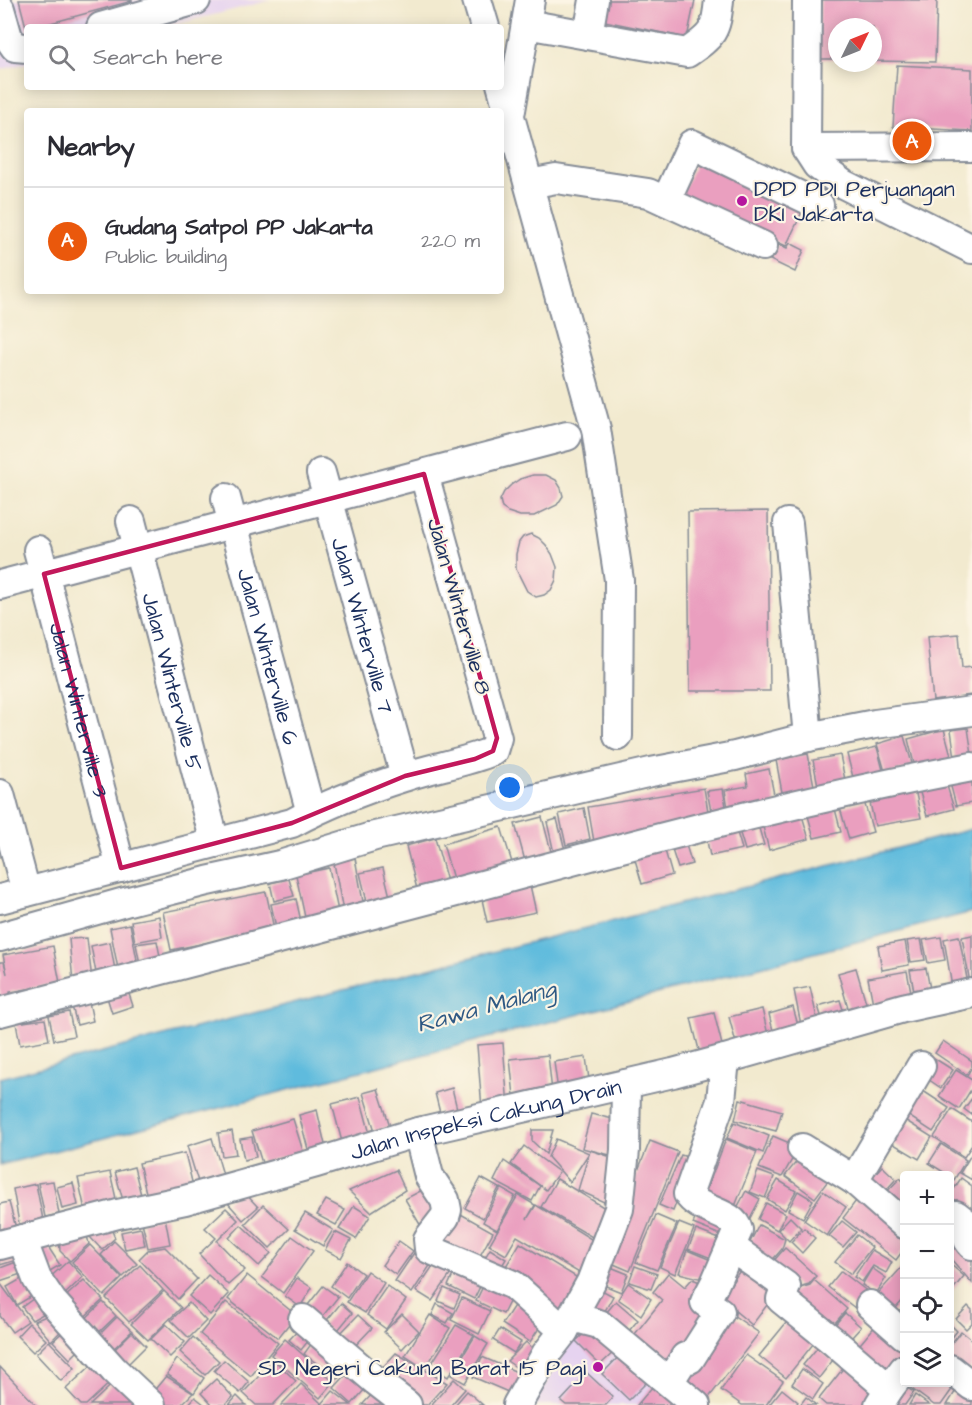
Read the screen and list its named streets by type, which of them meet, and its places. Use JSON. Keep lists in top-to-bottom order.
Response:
{
  "streets": {
    "street": [
      "Jalan Winterville 8",
      "Jalan Winterville 7",
      "Jalan Winterville 6",
      "Jalan Winterville 5",
      "Jalan Winterville 3",
      "Jalan Inspeksi Cakung Drain"
    ]
  },
  "crossings": [
    ["Jalan Winterville 8", "Jalan Winterville 7"]
  ],
  "water": ["Rawa Malang"],
  "places": ["DPD PDI Perjuangan DKI Jakarta", "SD Negeri Cakung Barat 15 Pagi"],
  "north": "top right",
  "page": {
    "search": "Search here",
    "heading": "Nearby",
    "pins": "A",
    "list": [
      {
        "mark": "A",
        "name": "Gudang Satpol PP Jakarta",
        "note": "Public building",
        "value": "220 m"
      }
    ],
    "map_buttons": ["+", "−"]
  }
}
